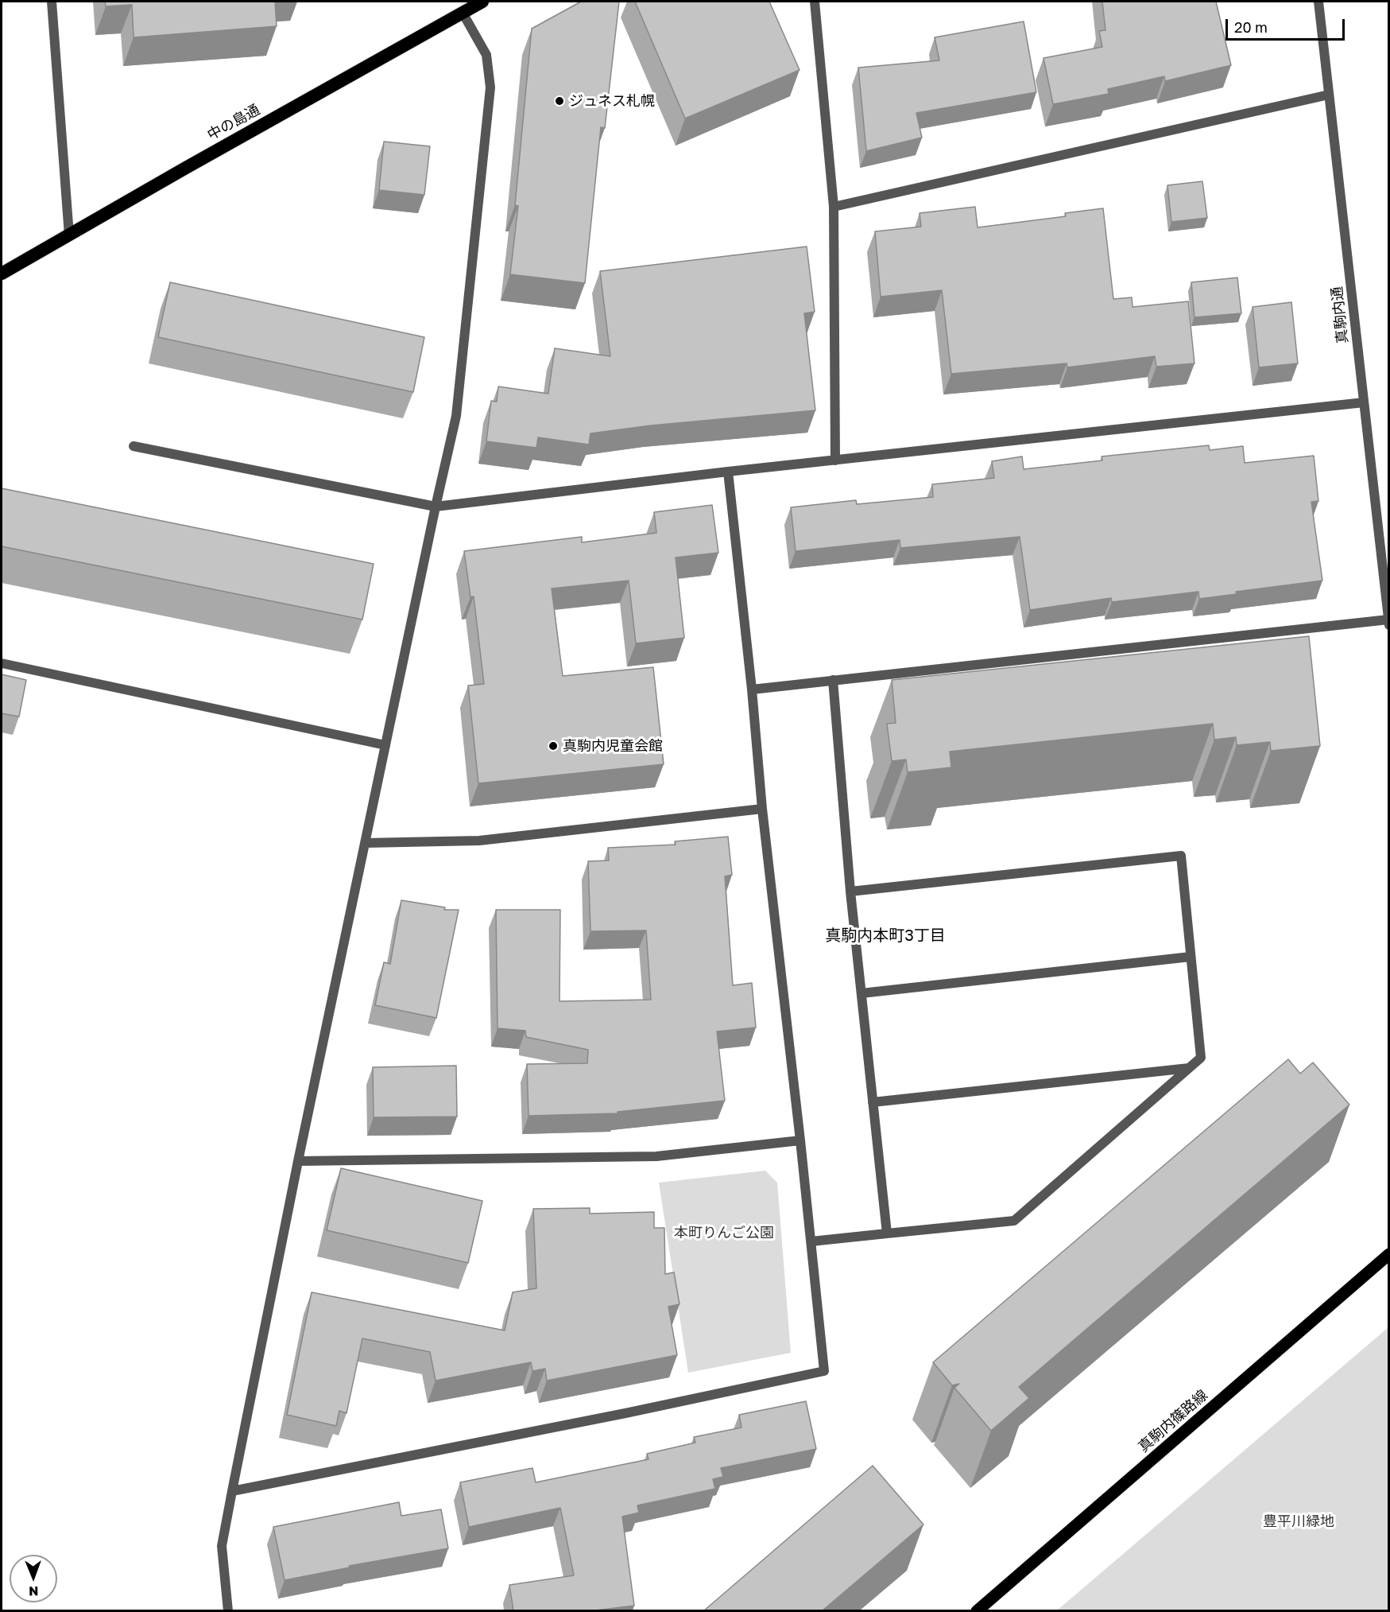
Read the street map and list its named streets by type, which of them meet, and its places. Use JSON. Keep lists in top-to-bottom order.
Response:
{
  "streets": {
    "highway": ["中の島通"],
    "main road": ["真駒内篠路線"],
    "street": ["真駒内通"]
  },
  "districts": ["真駒内本町3丁目"],
  "parks": ["本町りんご公園", "豊平川緑地"],
  "places": ["ジュネス札幌", "真駒内児童会館"],
  "scale_bar": "20 m",
  "north": "bottom"
}
